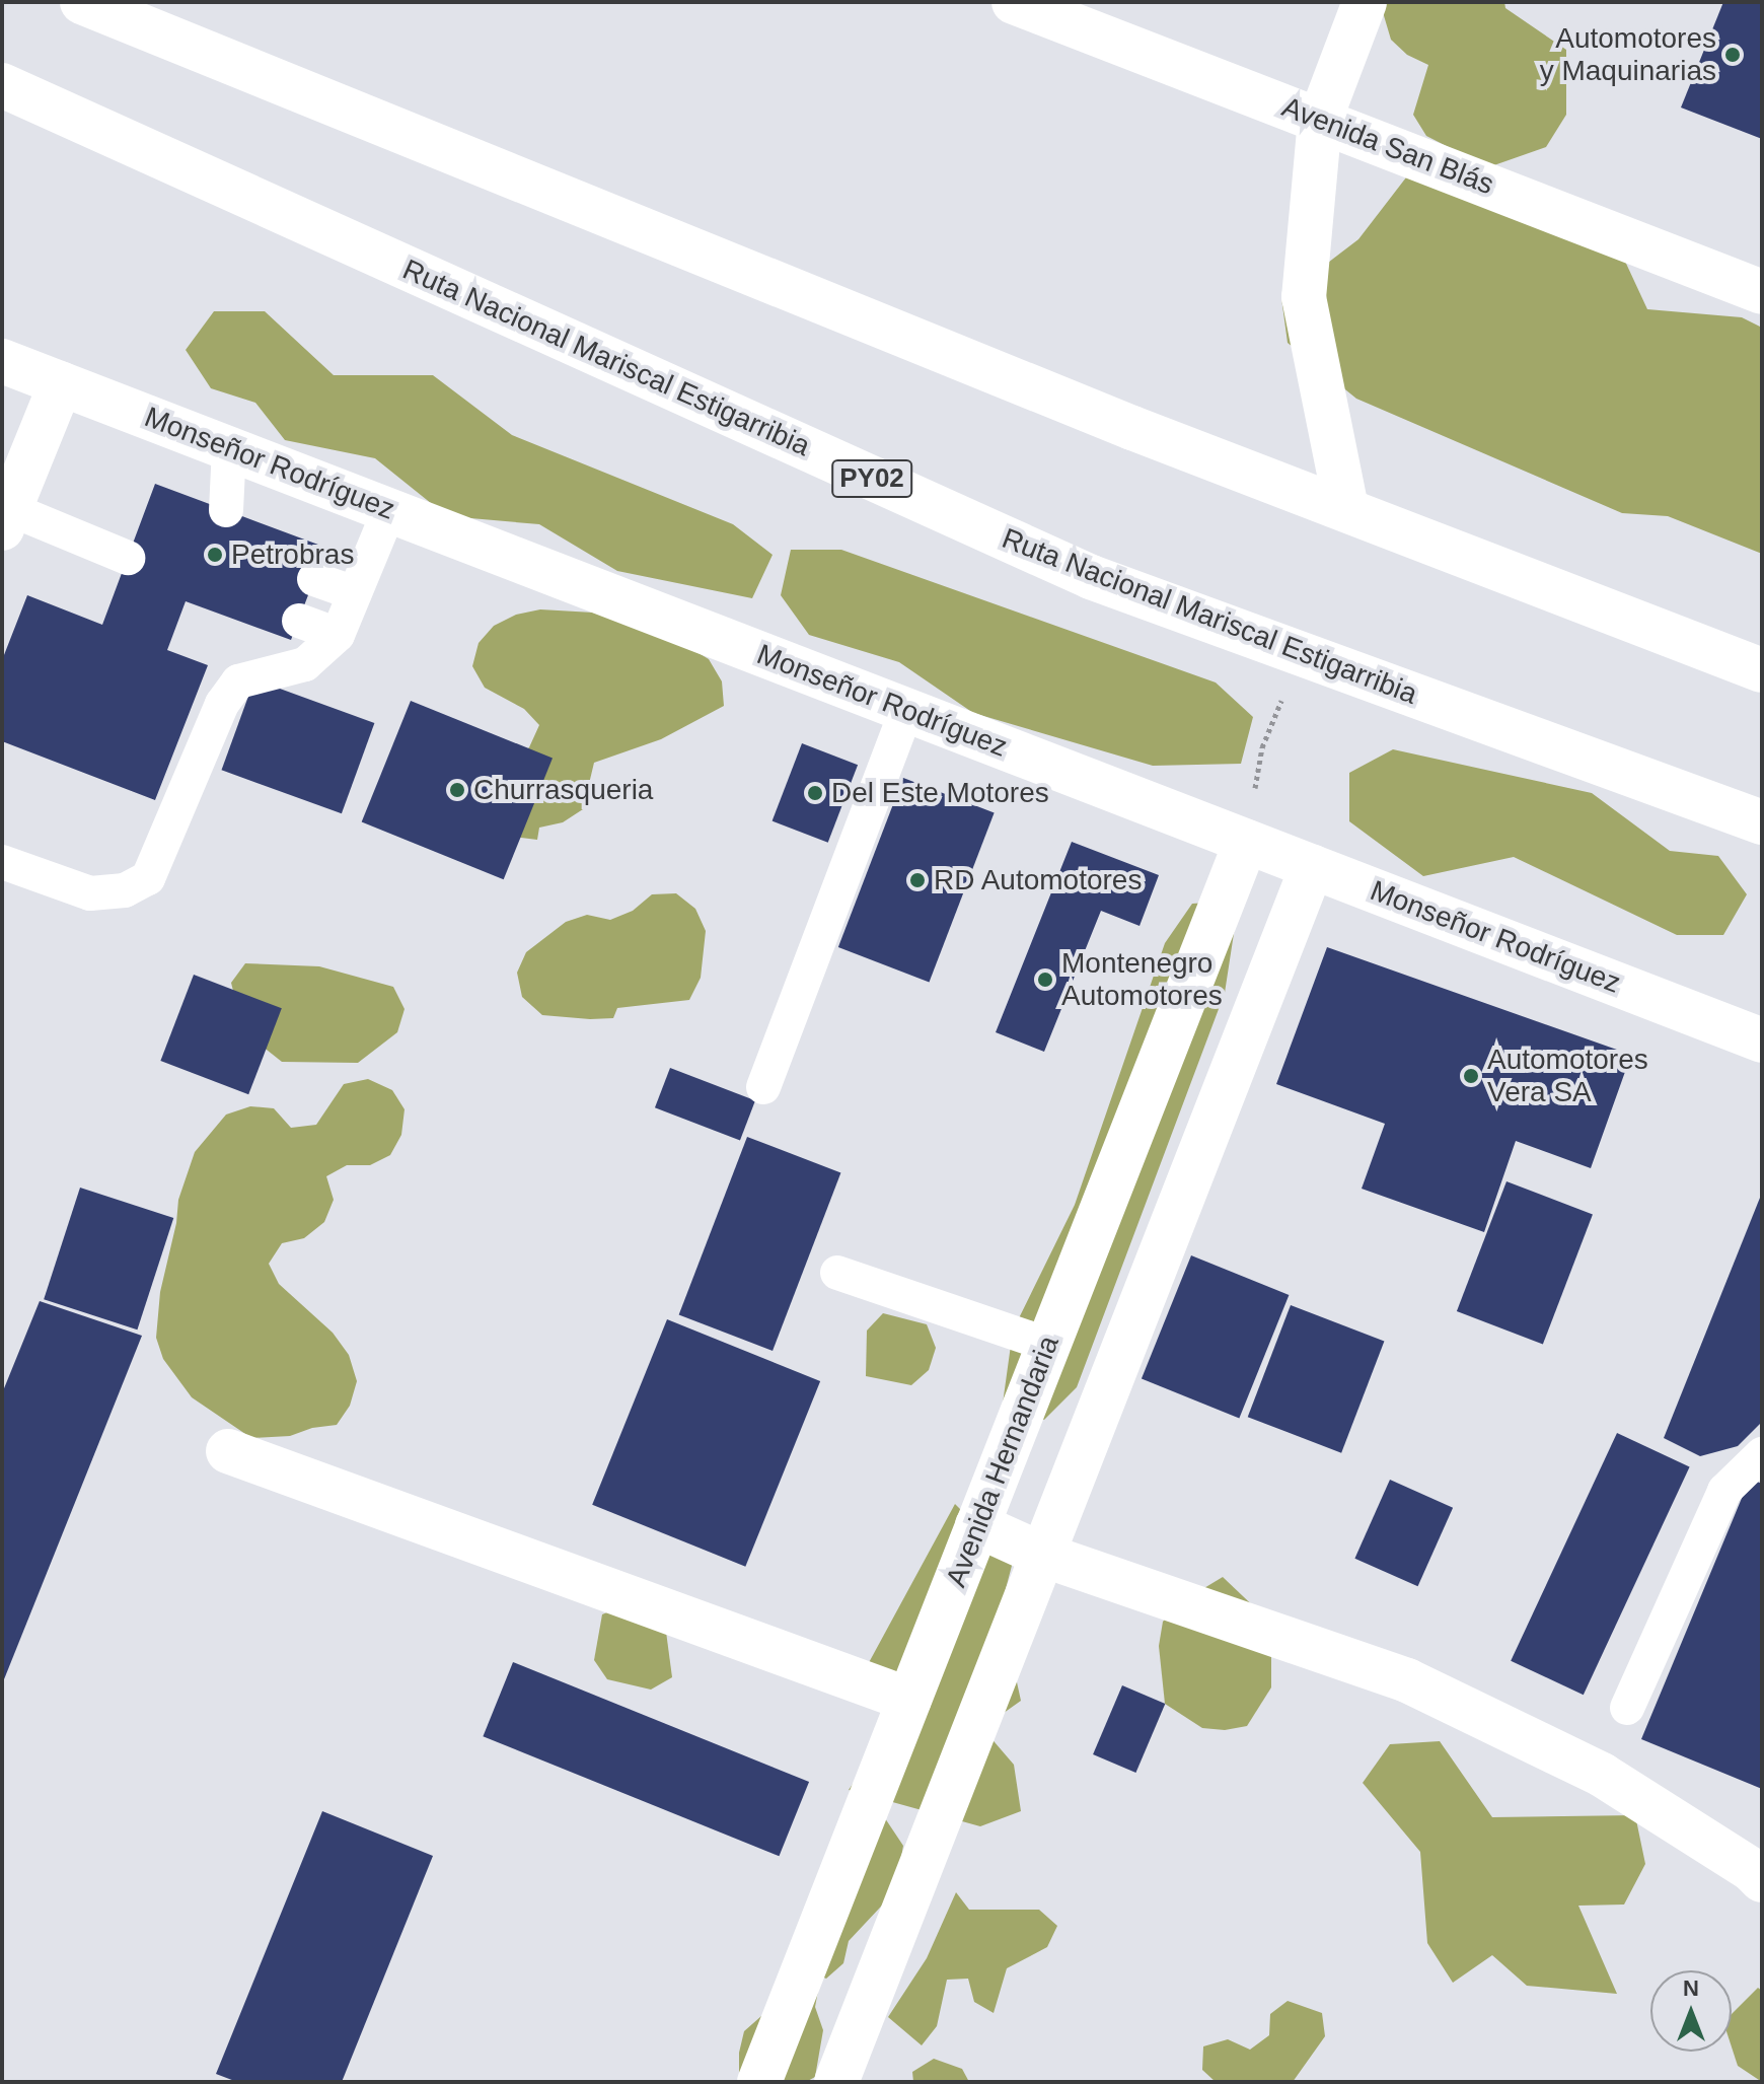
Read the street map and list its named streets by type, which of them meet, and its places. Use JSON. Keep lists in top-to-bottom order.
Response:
{
  "streets": {
    "main road": [
      "Avenida San Blás",
      "Ruta Nacional Mariscal Estigarribia",
      "Monseñor Rodríguez",
      "PY02",
      "Avenida Hernandaria"
    ]
  },
  "crossings": [
    ["Monseñor Rodríguez", "Avenida Hernandaria"]
  ],
  "places": [
    "Automotores y Maquinarias",
    "Petrobras",
    "Churrasqueria",
    "Del Este Motores",
    "RD Automotores",
    "Montenegro Automotores",
    "Automotores Vera SA"
  ],
  "north": "top"
}
